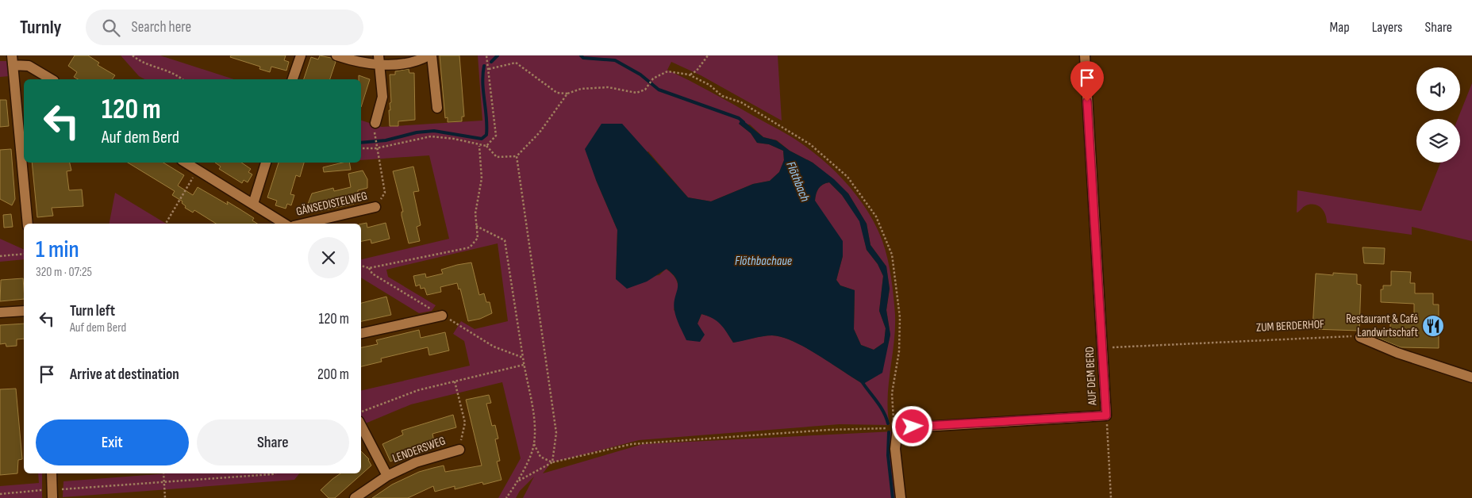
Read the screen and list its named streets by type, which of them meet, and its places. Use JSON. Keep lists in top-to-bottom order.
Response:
{
  "streets": {
    "street": ["GÄNSEDISTELWEG", "AUF DEM BERD", "LENDERSWEG"],
    "path": ["ZUM BERDERHOF"]
  },
  "crossings": [
    ["ZUM BERDERHOF", "AUF DEM BERD"]
  ],
  "water": ["Flöthbach", "Flöthbachaue"],
  "places": {
    "restaurant": ["Restaurant & Café Landwirtschaft"]
  },
  "page": {
    "header": "Turnly",
    "search": "Search here",
    "nav": ["Map", "Layers", "Share"],
    "turn": ["120 m", "Auf dem Berd"],
    "heading": ["1 min", "320 m · 07:25"],
    "list": [
      {
        "name": "Turn left",
        "note": "Auf dem Berd",
        "value": "120 m"
      },
      {
        "name": "Arrive at destination",
        "value": "200 m"
      }
    ],
    "buttons": ["Exit", "Share"]
  }
}
